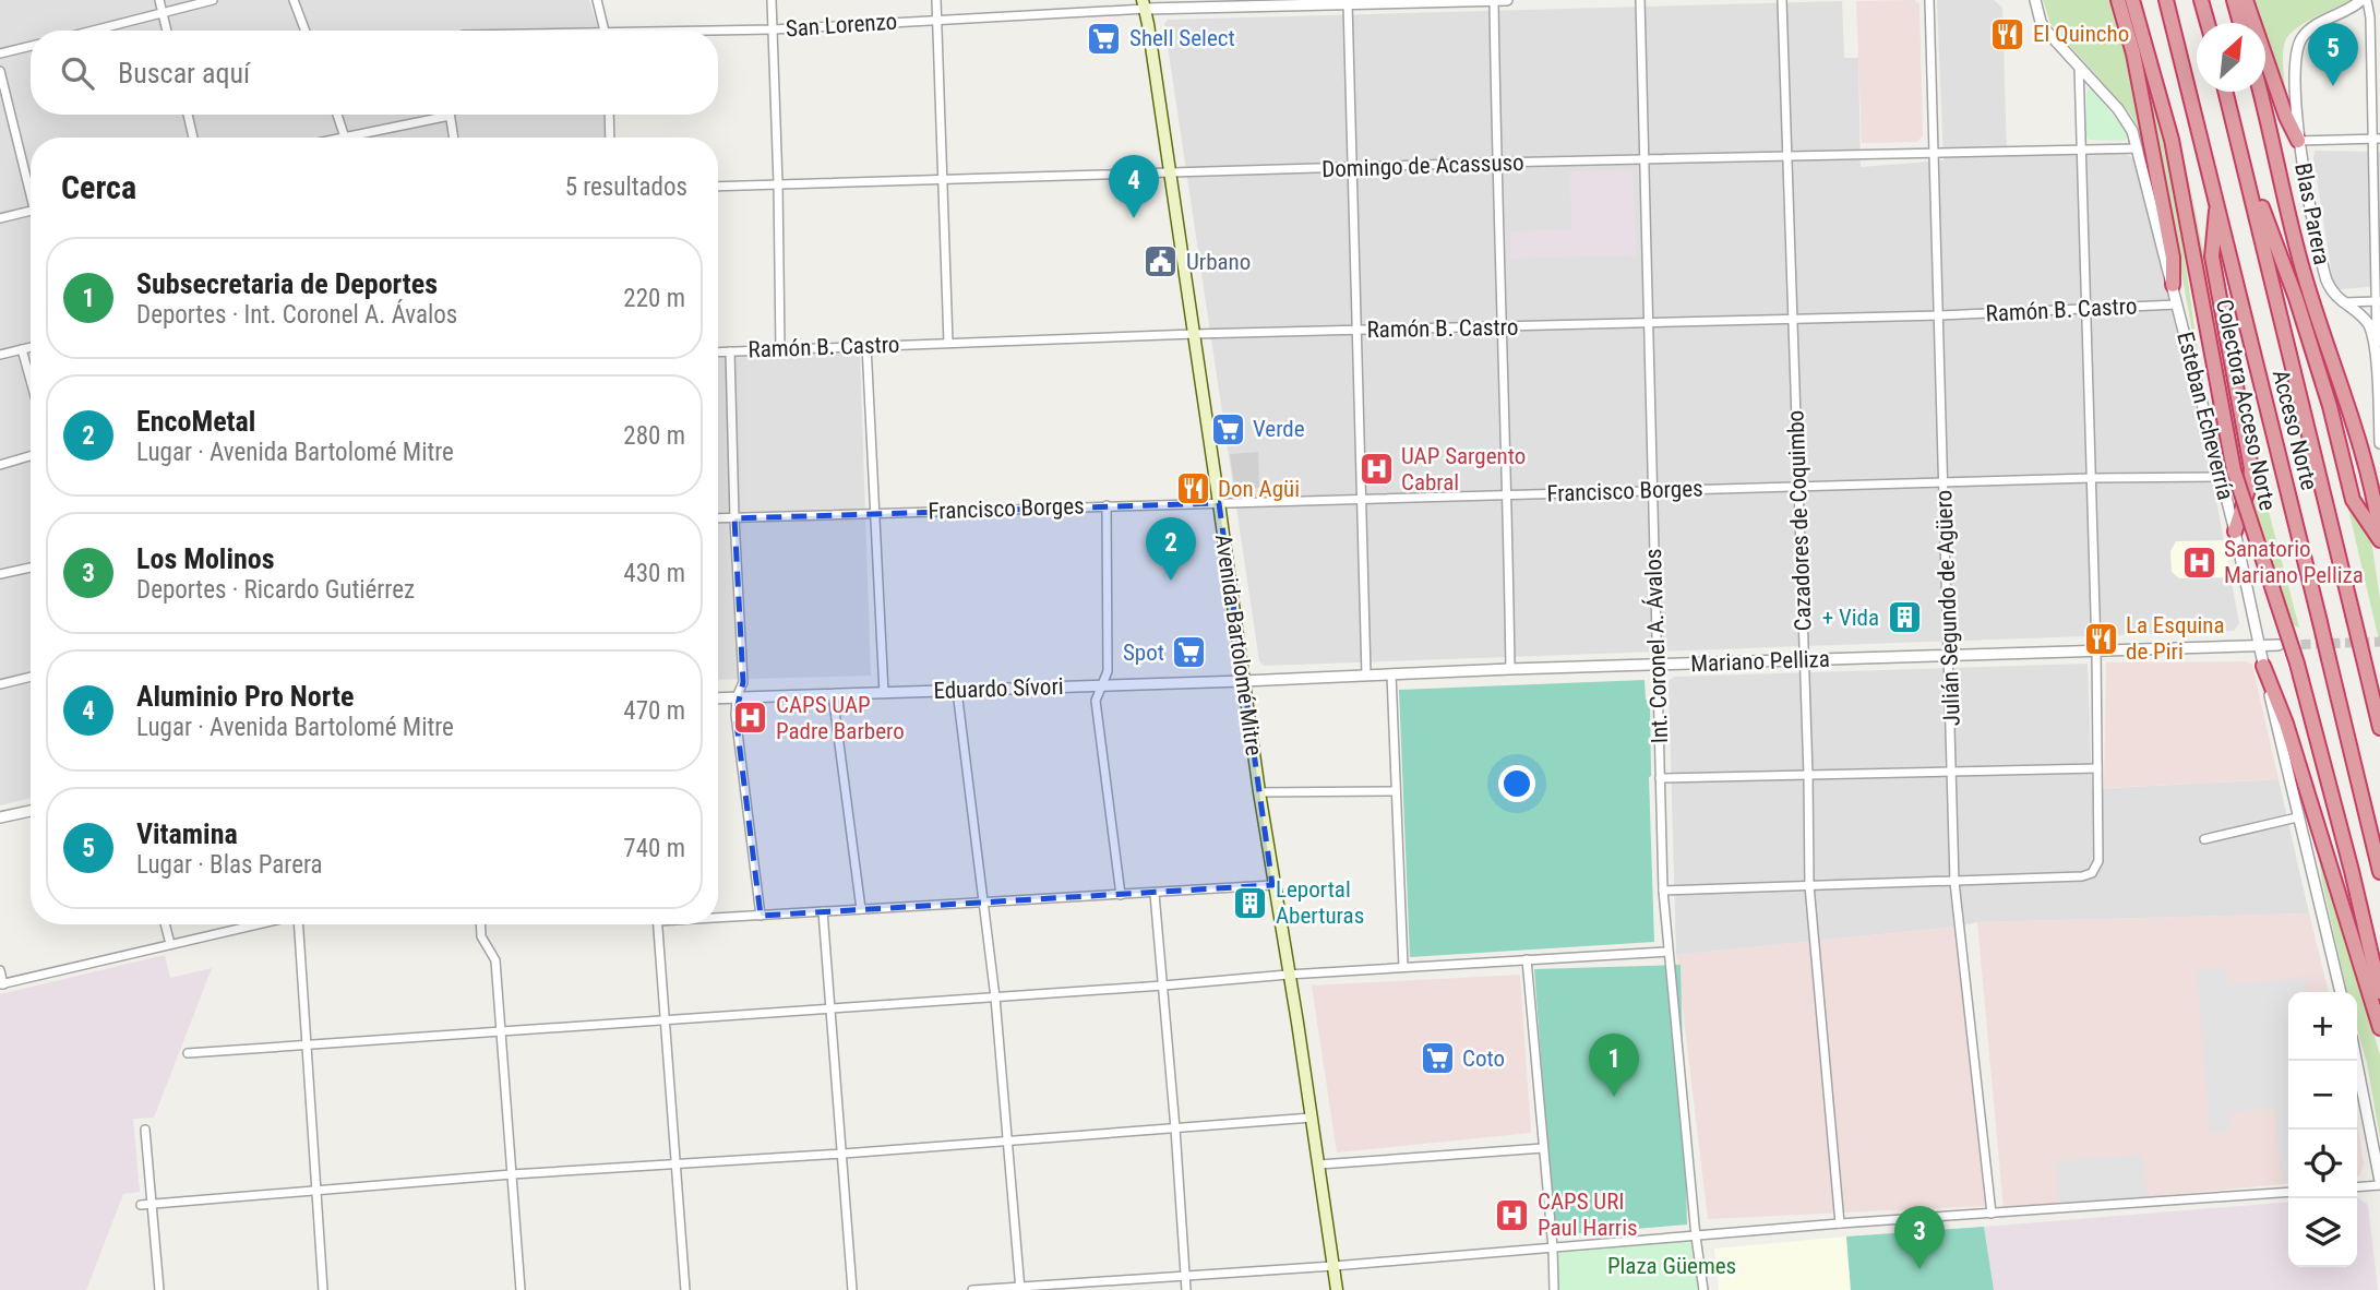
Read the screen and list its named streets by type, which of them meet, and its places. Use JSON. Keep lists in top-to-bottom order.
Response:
{
  "streets": {
    "highway": ["Colectora Acceso Norte", "Acceso Norte"],
    "main road": ["Avenida Bartolomé Mitre"],
    "street": [
      "San Lorenzo",
      "Domingo de Acassuso",
      "Blas Parera",
      "Ramón B. Castro",
      "Esteban Echeverría",
      "Francisco Borges",
      "Cazadores de Coquimbo",
      "Julián Segundo de Agüero",
      "Int. Coronel A. Ávalos",
      "Mariano Pelliza",
      "Eduardo Sívori"
    ]
  },
  "crossings": [
    ["San Lorenzo", "Avenida Bartolomé Mitre"],
    ["Domingo de Acassuso", "Esteban Echeverría"],
    ["Domingo de Acassuso", "Cazadores de Coquimbo"],
    ["Domingo de Acassuso", "Julián Segundo de Agüero"],
    ["Domingo de Acassuso", "Avenida Bartolomé Mitre"],
    ["Domingo de Acassuso", "Int. Coronel A. Ávalos"],
    ["Ramón B. Castro", "Esteban Echeverría"],
    ["Ramón B. Castro", "Cazadores de Coquimbo"],
    ["Ramón B. Castro", "Julián Segundo de Agüero"],
    ["Ramón B. Castro", "Avenida Bartolomé Mitre"],
    ["Ramón B. Castro", "Int. Coronel A. Ávalos"],
    ["Esteban Echeverría", "Francisco Borges"],
    ["Esteban Echeverría", "Mariano Pelliza"],
    ["Francisco Borges", "Cazadores de Coquimbo"],
    ["Francisco Borges", "Julián Segundo de Agüero"],
    ["Francisco Borges", "Avenida Bartolomé Mitre"],
    ["Francisco Borges", "Int. Coronel A. Ávalos"],
    ["Cazadores de Coquimbo", "Mariano Pelliza"],
    ["Julián Segundo de Agüero", "Mariano Pelliza"],
    ["Avenida Bartolomé Mitre", "Mariano Pelliza"],
    ["Avenida Bartolomé Mitre", "Eduardo Sívori"],
    ["Int. Coronel A. Ávalos", "Mariano Pelliza"],
    ["Mariano Pelliza", "Eduardo Sívori"]
  ],
  "parks": ["Plaza Güemes"],
  "places": {
    "restaurant": ["El Quincho", "Don Agüi", "La Esquina de Piri"],
    "supermarket": [
      "Shell Select",
      "Verde",
      "Spot",
      "Coto"
    ],
    "public building": ["Urbano"],
    "hospital": [
      "UAP Sargento Cabral",
      "Sanatorio Mariano Pelliza",
      "CAPS UAP Padre Barbero",
      "CAPS URI Paul Harris"
    ],
    "building": ["+ Vida", "Leportal Aberturas"]
  },
  "north": "top right",
  "page": {
    "pins": [
      "5",
      "4",
      "2",
      "1",
      "3"
    ],
    "search": "Buscar aquí",
    "heading": ["Cerca", "5 resultados"],
    "list": [
      {
        "mark": "1",
        "name": "Subsecretaria de Deportes",
        "note": "Deportes · Int. Coronel A. Ávalos",
        "value": "220 m"
      },
      {
        "mark": "2",
        "name": "EncoMetal",
        "note": "Lugar · Avenida Bartolomé Mitre",
        "value": "280 m"
      },
      {
        "mark": "3",
        "name": "Los Molinos",
        "note": "Deportes · Ricardo Gutiérrez",
        "value": "430 m"
      },
      {
        "mark": "4",
        "name": "Aluminio Pro Norte",
        "note": "Lugar · Avenida Bartolomé Mitre",
        "value": "470 m"
      },
      {
        "mark": "5",
        "name": "Vitamina",
        "note": "Lugar · Blas Parera",
        "value": "740 m"
      }
    ],
    "map_buttons": ["+", "−"]
  }
}
